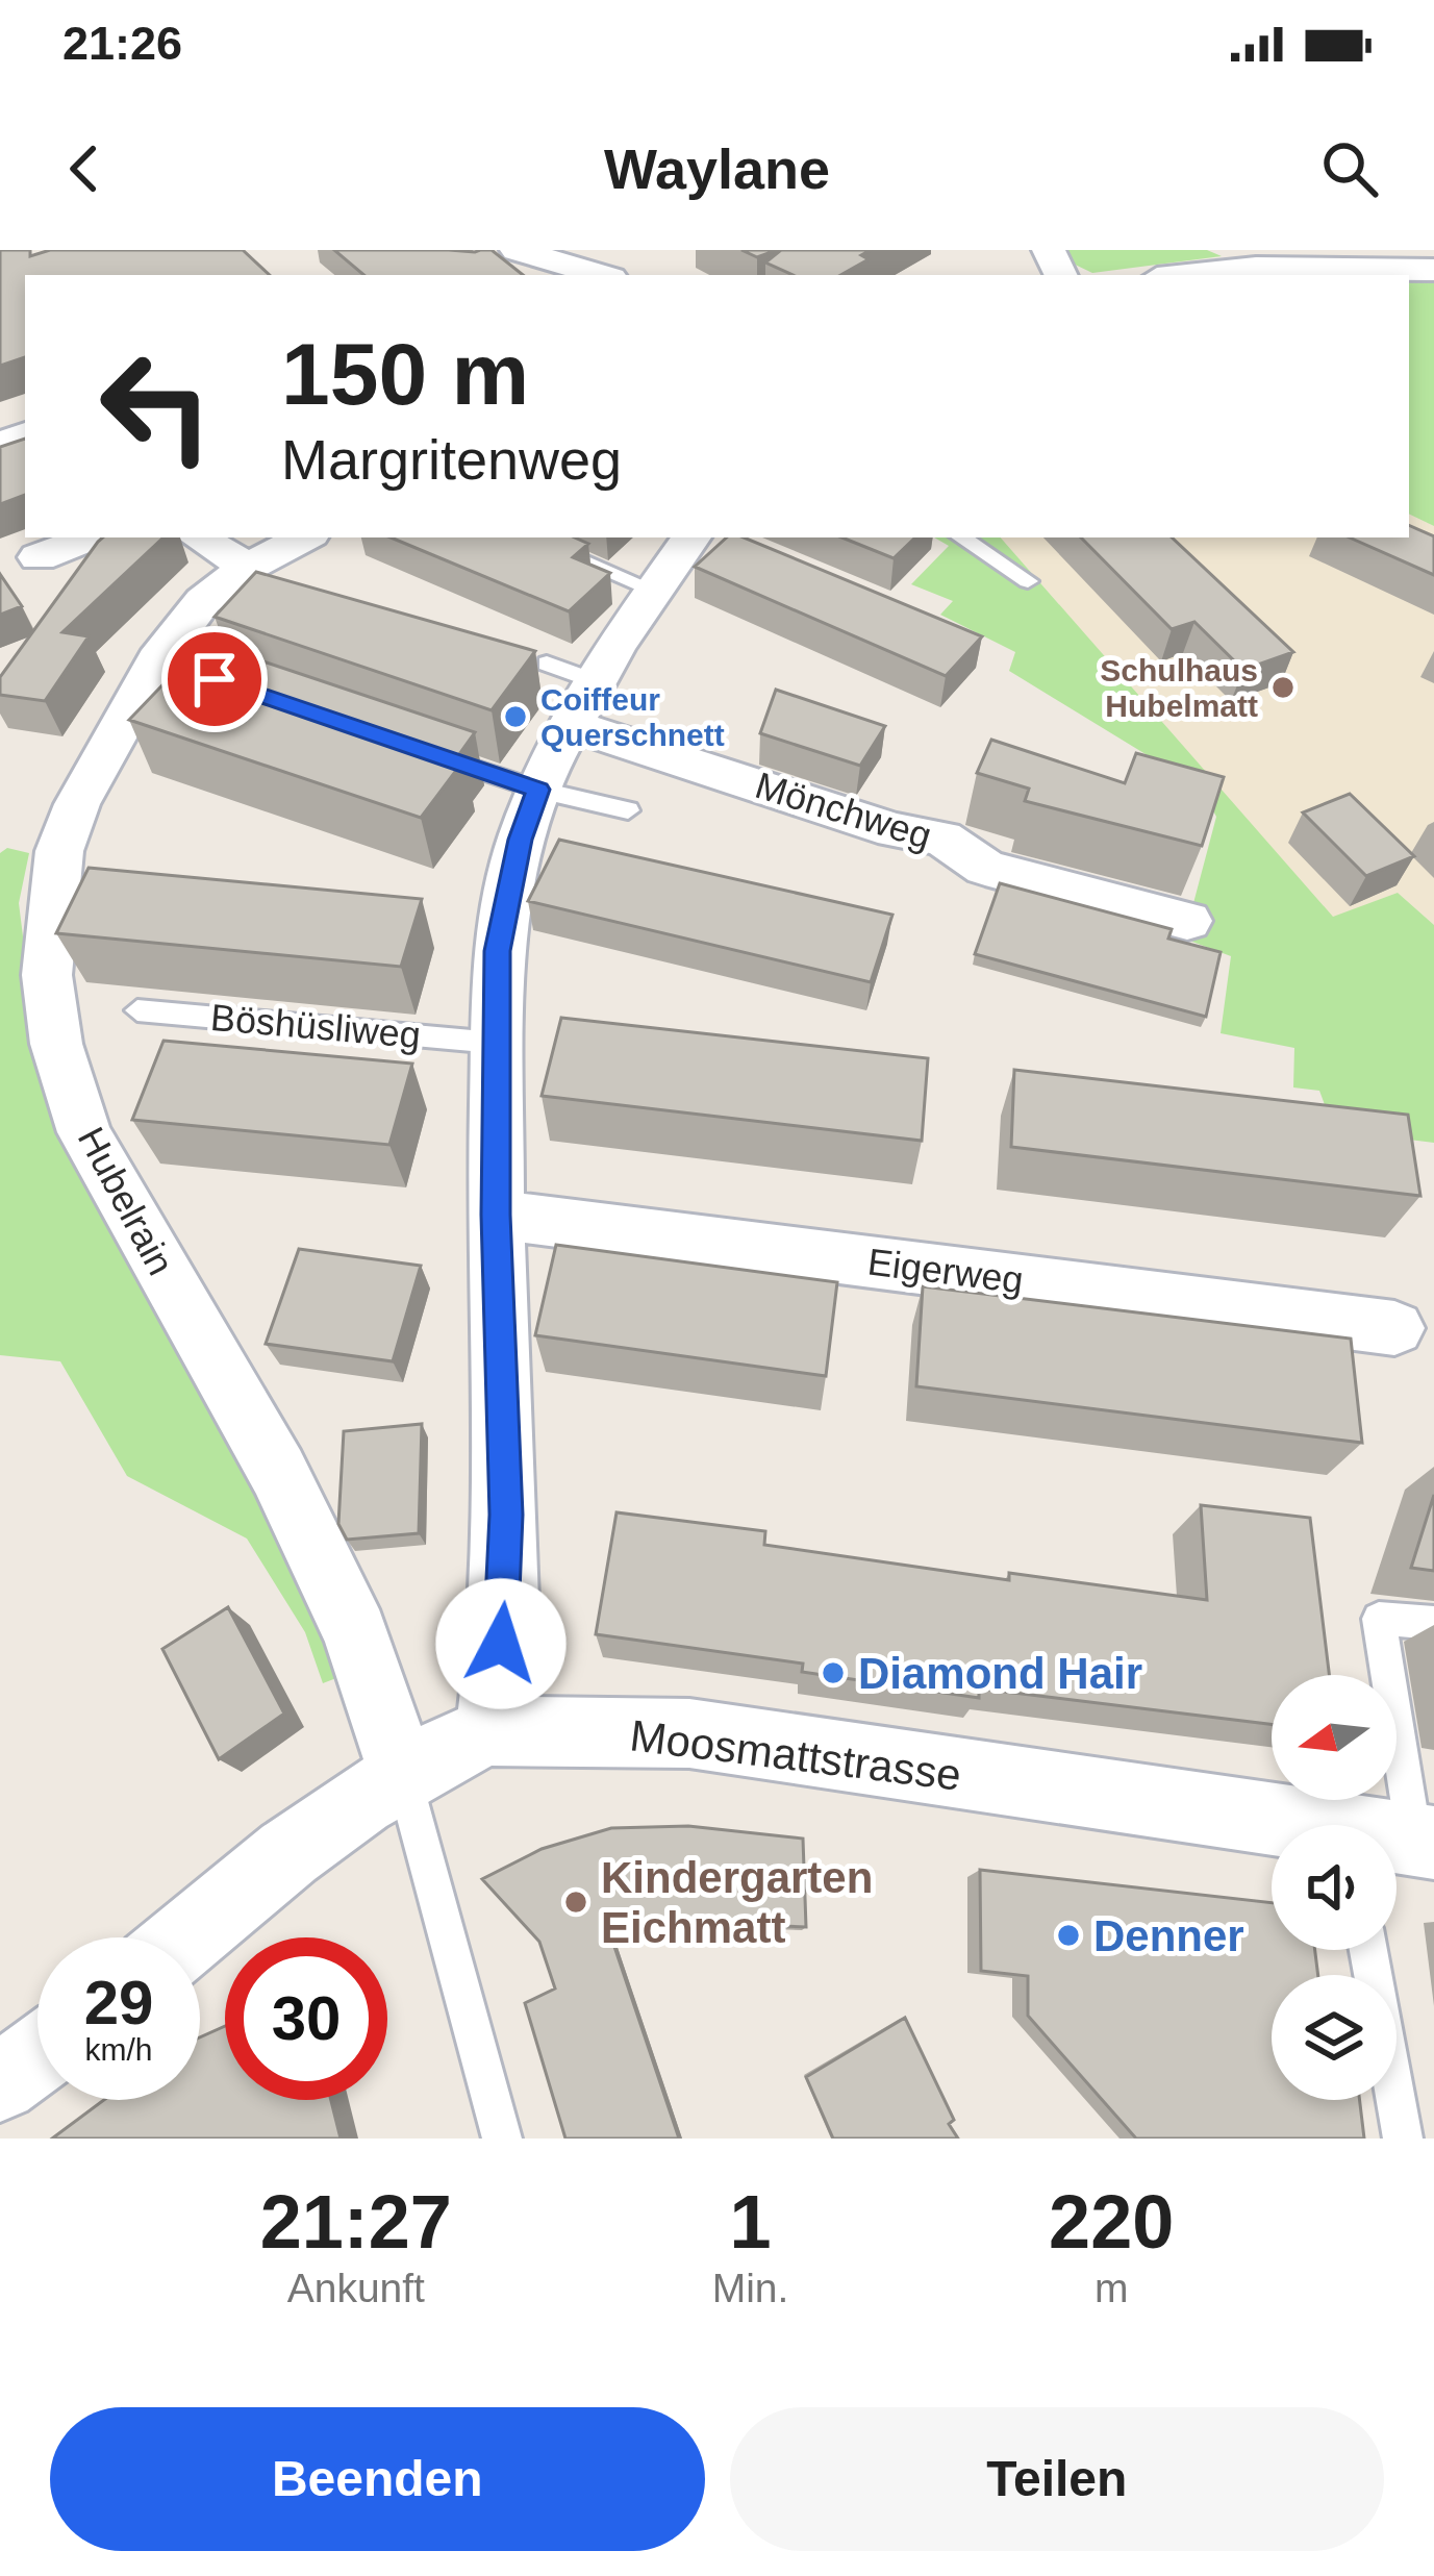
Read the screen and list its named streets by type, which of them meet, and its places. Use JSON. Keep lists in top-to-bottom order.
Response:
{
  "streets": {
    "street": [
      "Mönchweg",
      "Hubelrain",
      "Eigerweg",
      "Moosmattstrasse"
    ],
    "lane": ["Böshüsliweg"]
  },
  "crossings": [
    ["Hubelrain", "Moosmattstrasse"]
  ],
  "places": [
    "Schulhaus Hubelmatt",
    "Coiffeur Querschnett",
    "Diamond Hair",
    "Kindergarten Eichmatt",
    "Denner"
  ],
  "north": "left",
  "page": {
    "status": "21:26",
    "header": "Waylane",
    "turn": ["150 m", "Margritenweg"],
    "speed": "29 km/h",
    "limit": "30",
    "eta": [
      "21:27",
      "Ankunft",
      "1",
      "Min.",
      "220",
      "m"
    ],
    "buttons": ["Beenden", "Teilen"]
  }
}
